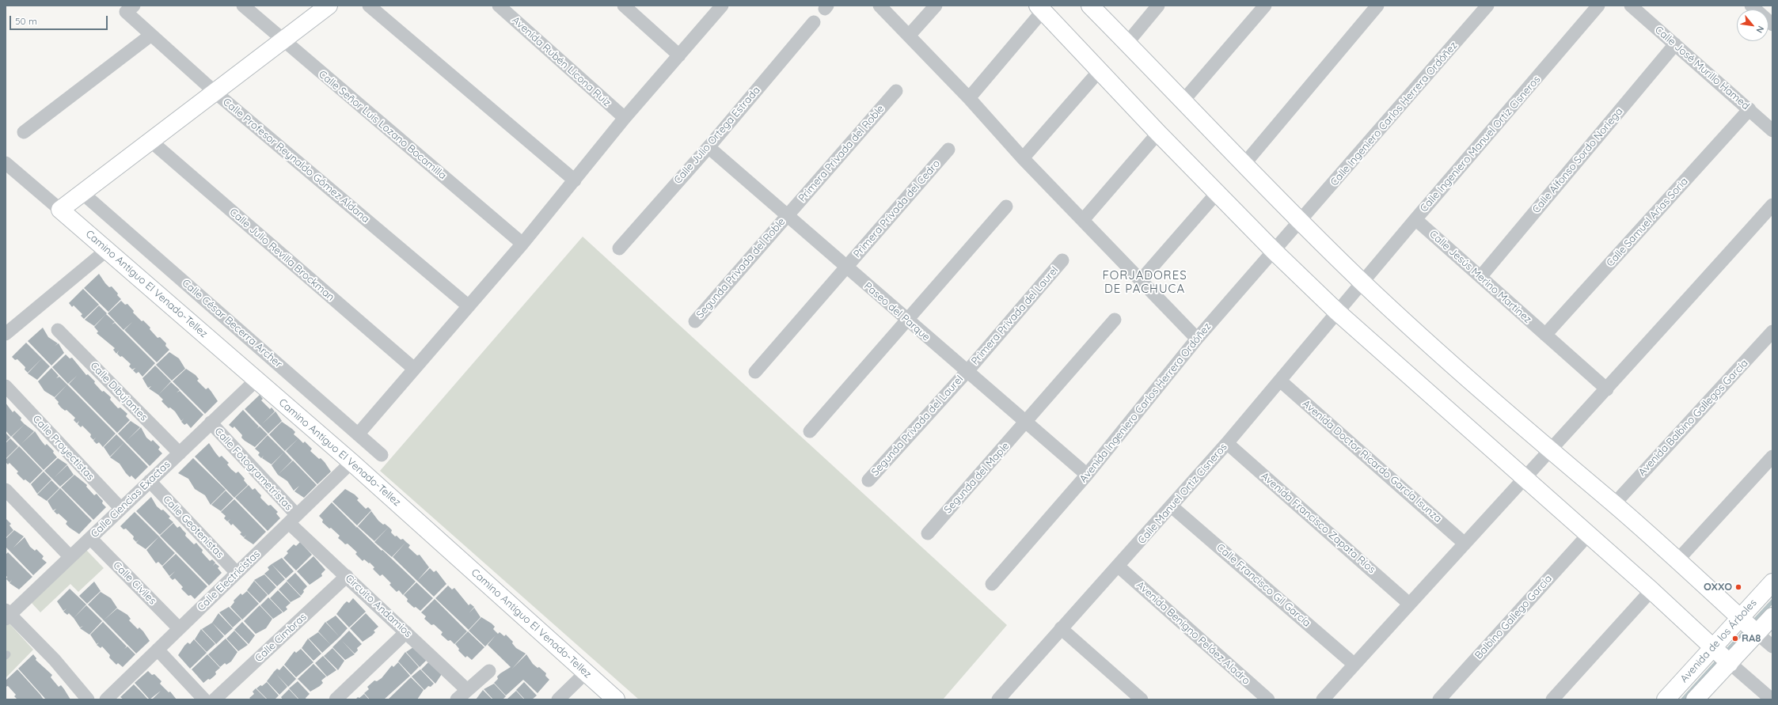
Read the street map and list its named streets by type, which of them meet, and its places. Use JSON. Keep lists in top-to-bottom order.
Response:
{
  "streets": {
    "street": [
      "Avenida Rubén Licona Ruiz",
      "Calle José Murillo Hamed",
      "Calle Ingeniero Carlos Herrera Ordóñez",
      "Calle Señor Luis Lozano Bocamilla",
      "Calle Julio Ortega Estrada",
      "Calle Ingeniero Manuel Ortiz Cisneros",
      "Primera Privada del Roble",
      "Calle Profesor Reynaldo Gómez Aldana",
      "Calle Alfonso Sordo Noriega",
      "Primera Privada del Cedro",
      "Calle Samuel Arias Soria",
      "Calle Julio Revilla Brockman",
      "Segunda Privada del Roble",
      "Calle Jesús Merino Martínez",
      "Camino Antiguo El Venado-Tellez",
      "Paseo del Parque",
      "Primera Privada del Laurel",
      "Calle César Becerra Archer",
      "Calle Dibujantes",
      "Avenida Ingeniero Carlos Herrera Ordóñez",
      "Avenida Balbino Gallegos García",
      "Segunda Privada del Laurel",
      "Calle Proyectistas",
      "Avenida Doctor Ricardo García Isunza",
      "Calle Fotogrametristas",
      "Segunda del Maple",
      "Calle Manuel Ortiz Cisneros",
      "Calle Ciencias Exactas",
      "Avenida Francisco Zapata Ríos",
      "Calle Geotenistas",
      "Calle Electricistas",
      "Calle Civiles",
      "Calle Francisco Gil García",
      "Circuito Andamios",
      "Balbino Gallego García",
      "Avenida Benigno Peláez Aladro",
      "Calle Cimbras",
      "Avenida de los Árboles"
    ]
  },
  "crossings": [
    ["Calle José Murillo Hamed", "Calle Alfonso Sordo Noriega"],
    ["Calle José Murillo Hamed", "Calle Samuel Arias Soria"],
    ["Calle Ingeniero Carlos Herrera Ordóñez", "Avenida Ingeniero Carlos Herrera Ordóñez"],
    ["Calle Julio Ortega Estrada", "Paseo del Parque"],
    ["Calle Ingeniero Manuel Ortiz Cisneros", "Calle Jesús Merino Martínez"],
    ["Calle Ingeniero Manuel Ortiz Cisneros", "Calle Manuel Ortiz Cisneros"],
    ["Primera Privada del Roble", "Segunda Privada del Roble"],
    ["Primera Privada del Roble", "Paseo del Parque"],
    ["Calle Alfonso Sordo Noriega", "Calle Jesús Merino Martínez"],
    ["Primera Privada del Cedro", "Paseo del Parque"],
    ["Calle Samuel Arias Soria", "Calle Jesús Merino Martínez"],
    ["Segunda Privada del Roble", "Paseo del Parque"],
    ["Camino Antiguo El Venado-Tellez", "Calle Ciencias Exactas"],
    ["Camino Antiguo El Venado-Tellez", "Calle Electricistas"],
    ["Paseo del Parque", "Primera Privada del Laurel"],
    ["Paseo del Parque", "Avenida Ingeniero Carlos Herrera Ordóñez"],
    ["Paseo del Parque", "Segunda Privada del Laurel"],
    ["Paseo del Parque", "Segunda del Maple"],
    ["Primera Privada del Laurel", "Segunda Privada del Laurel"],
    ["Calle Dibujantes", "Calle Ciencias Exactas"],
    ["Calle Proyectistas", "Calle Ciencias Exactas"],
    ["Avenida Doctor Ricardo García Isunza", "Calle Manuel Ortiz Cisneros"],
    ["Calle Fotogrametristas", "Calle Ciencias Exactas"],
    ["Calle Fotogrametristas", "Calle Electricistas"],
    ["Calle Fotogrametristas", "Circuito Andamios"],
    ["Calle Manuel Ortiz Cisneros", "Avenida Francisco Zapata Ríos"],
    ["Calle Manuel Ortiz Cisneros", "Calle Francisco Gil García"],
    ["Calle Manuel Ortiz Cisneros", "Avenida Benigno Peláez Aladro"],
    ["Calle Ciencias Exactas", "Calle Geotenistas"],
    ["Calle Ciencias Exactas", "Calle Civiles"],
    ["Calle Geotenistas", "Calle Electricistas"],
    ["Calle Electricistas", "Calle Civiles"],
    ["Calle Electricistas", "Circuito Andamios"],
    ["Circuito Andamios", "Calle Cimbras"]
  ],
  "districts": ["FORJADORES DE PACHUCA"],
  "places": ["OXXO", "RA8"],
  "scale_bar": "50 m",
  "north": "bottom right"
}
